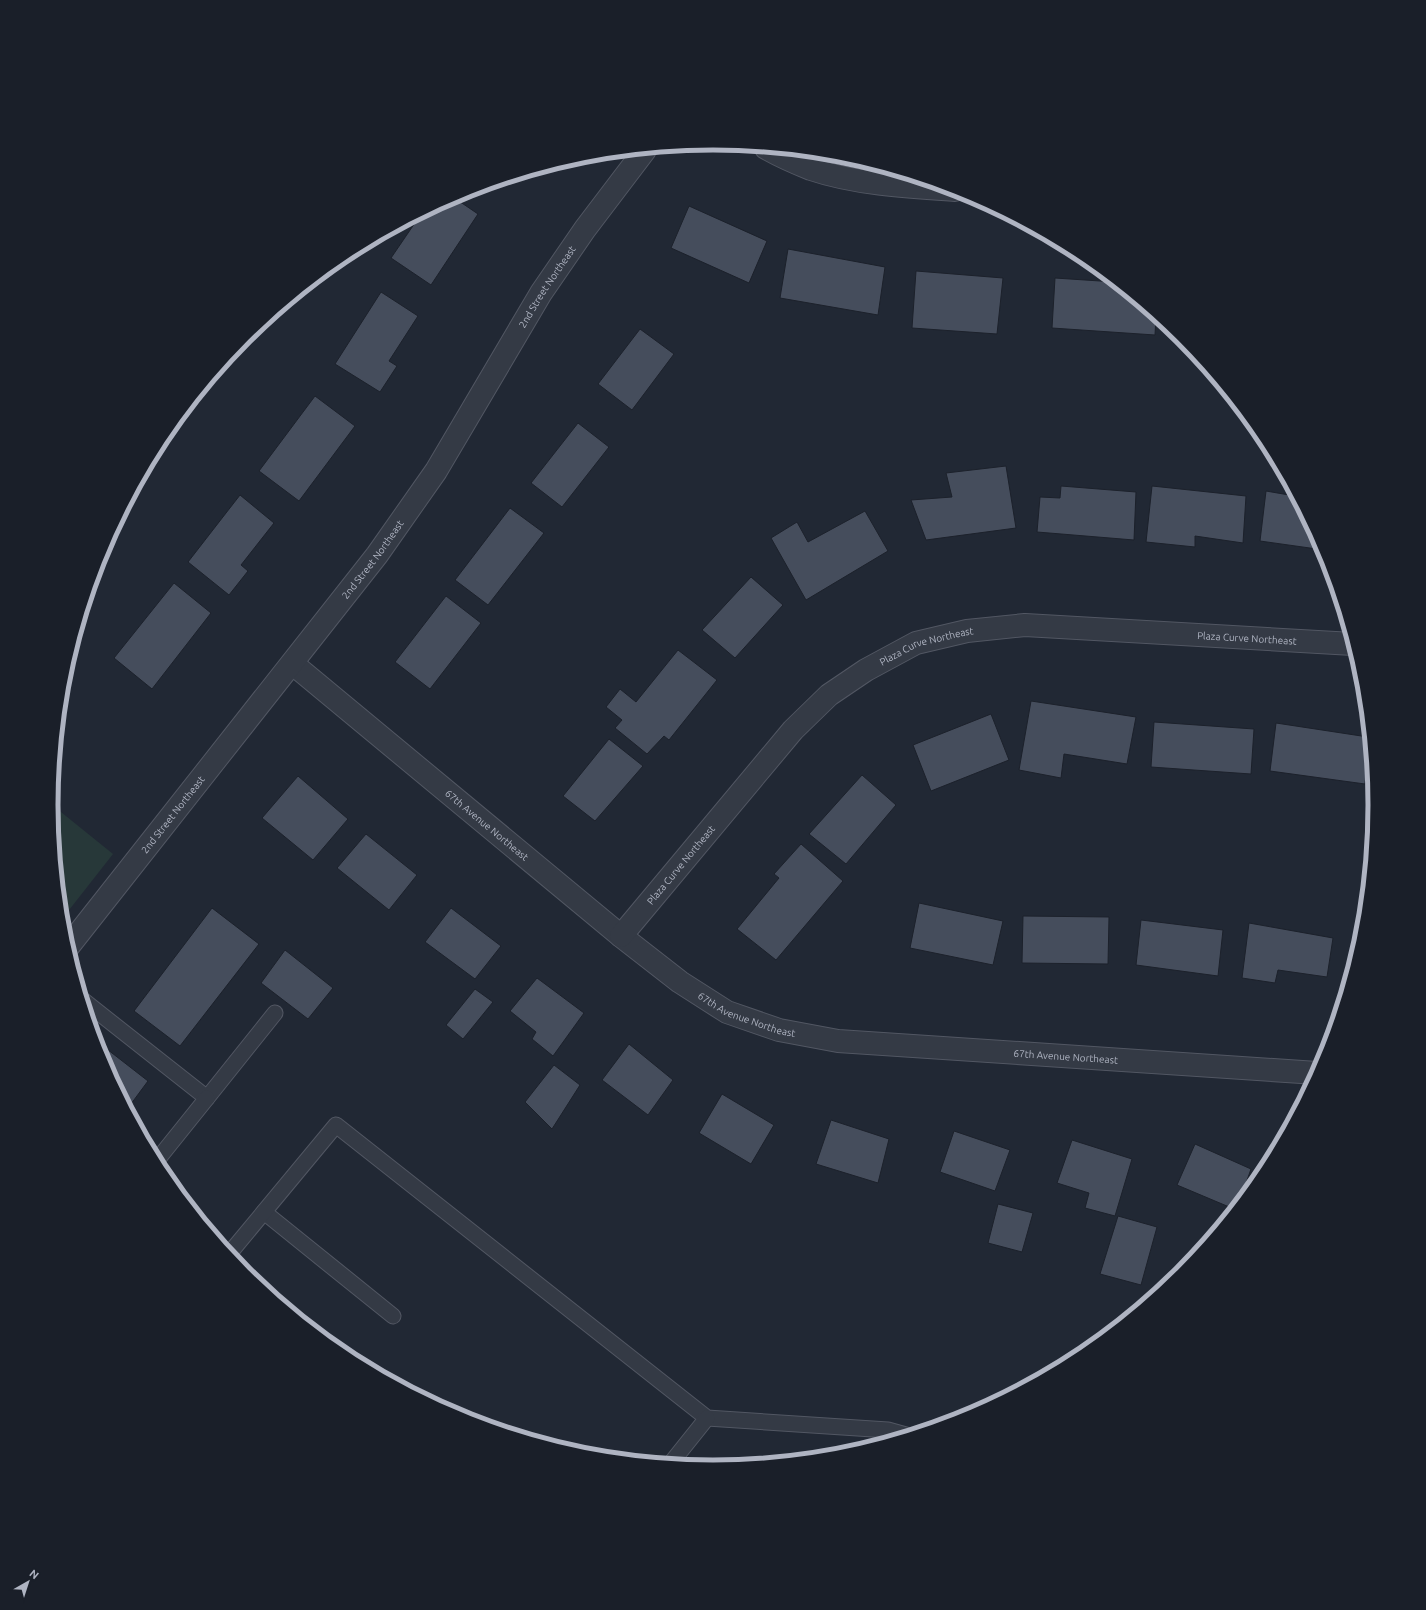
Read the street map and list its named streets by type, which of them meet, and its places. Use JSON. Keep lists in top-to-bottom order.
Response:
{
  "streets": {
    "street": ["2nd Street Northeast", "Plaza Curve Northeast", "67th Avenue Northeast"]
  },
  "crossings": [
    ["2nd Street Northeast", "67th Avenue Northeast"],
    ["Plaza Curve Northeast", "67th Avenue Northeast"]
  ],
  "north": "top right"
}
